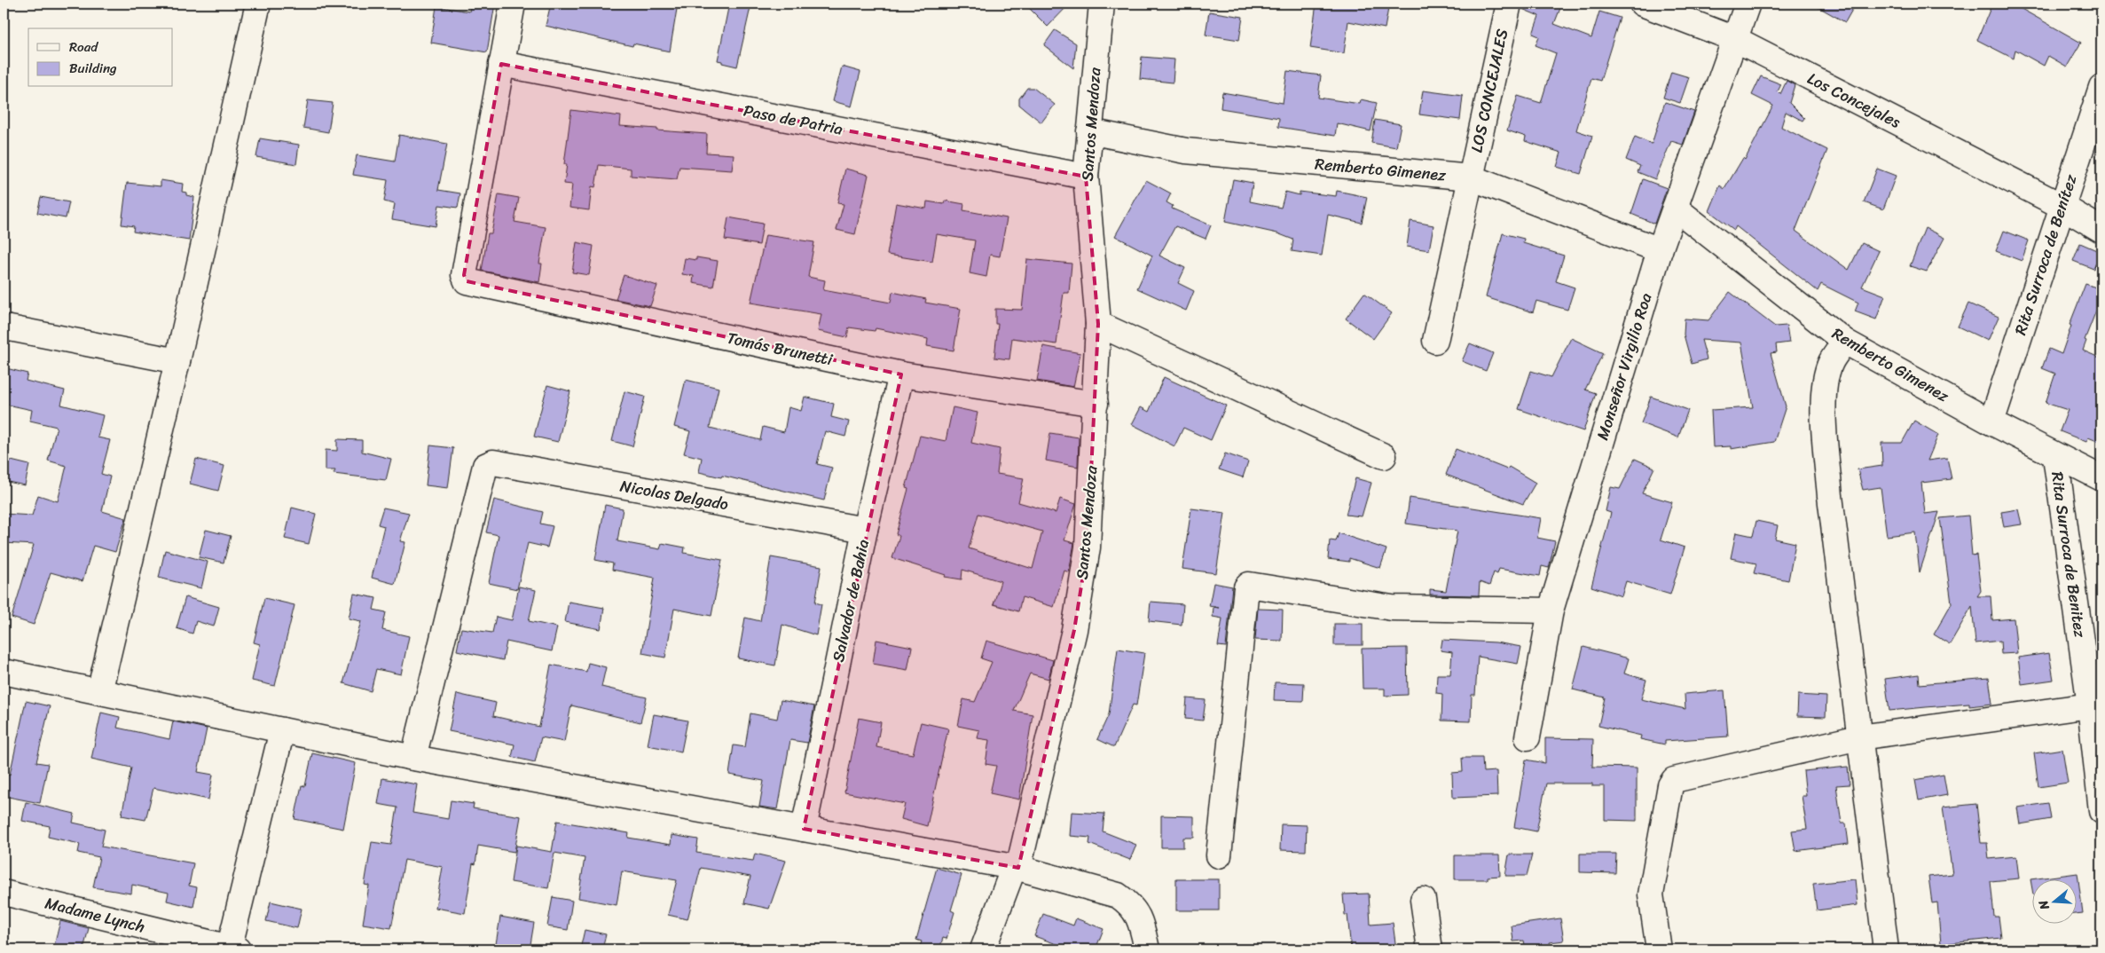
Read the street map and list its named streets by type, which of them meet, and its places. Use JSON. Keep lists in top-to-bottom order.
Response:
{
  "streets": {
    "street": [
      "LOS CONCEJALES",
      "Los Concejales",
      "Paso de Patria",
      "Santos Mendoza",
      "Remberto Gimenez",
      "Rita Surroca de Benítez",
      "Tomás Brunetti",
      "Monseñor Virgilio Roa",
      "Nicolas Delgado",
      "Rita Surroca de Benitez",
      "Salvador de Bahia",
      "Madame Lynch"
    ]
  },
  "crossings": [
    ["LOS CONCEJALES", "Remberto Gimenez"],
    ["Los Concejales", "Rita Surroca de Benítez"],
    ["Los Concejales", "Monseñor Virgilio Roa"],
    ["Paso de Patria", "Santos Mendoza"],
    ["Paso de Patria", "Tomás Brunetti"],
    ["Santos Mendoza", "Remberto Gimenez"],
    ["Santos Mendoza", "Tomás Brunetti"],
    ["Remberto Gimenez", "Rita Surroca de Benítez"],
    ["Remberto Gimenez", "Monseñor Virgilio Roa"],
    ["Remberto Gimenez", "Rita Surroca de Benitez"],
    ["Tomás Brunetti", "Salvador de Bahia"],
    ["Nicolas Delgado", "Salvador de Bahia"]
  ],
  "legend": ["Road", "Building"],
  "north": "left"
}
